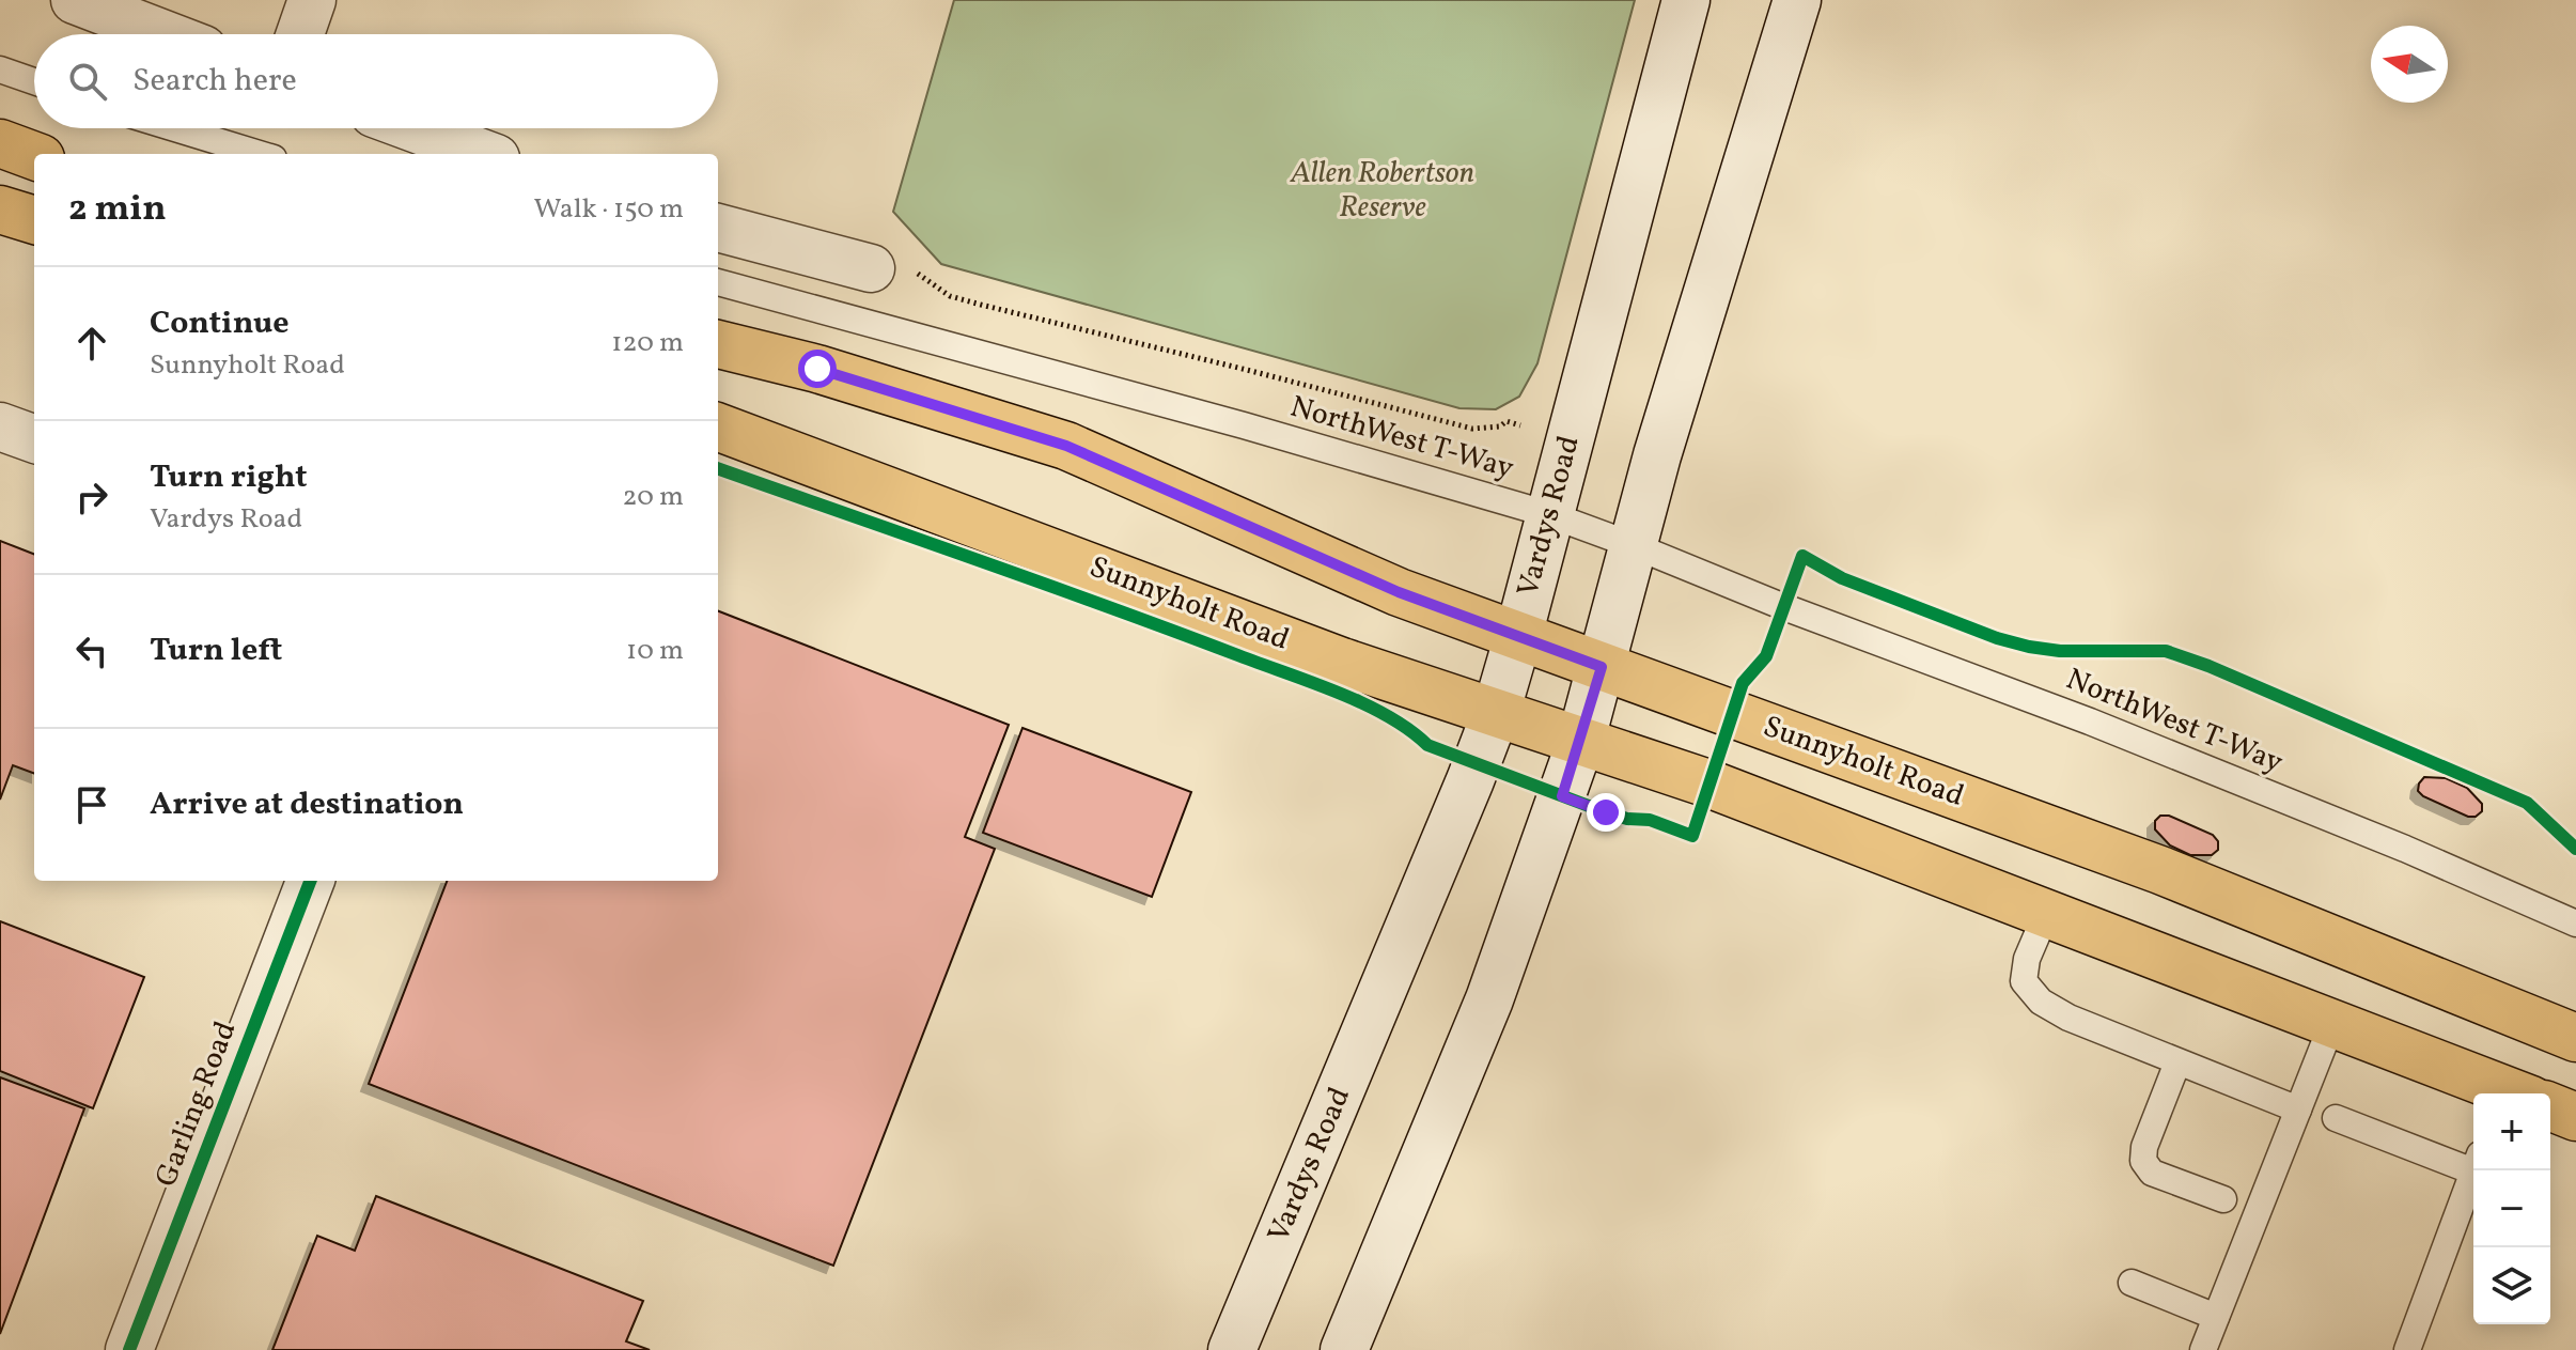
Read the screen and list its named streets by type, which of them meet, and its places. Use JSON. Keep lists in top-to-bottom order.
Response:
{
  "streets": {
    "main road": ["Vardys Road", "Sunnyholt Road", "Garling Road"],
    "lane": ["NorthWest T-Way"]
  },
  "crossings": [
    ["NorthWest T-Way", "Vardys Road"],
    ["Vardys Road", "Sunnyholt Road"]
  ],
  "parks": ["Allen Robertson Reserve"],
  "north": "left",
  "page": {
    "search": "Search here",
    "heading": ["2 min", "Walk · 150 m"],
    "list": [
      ["Continue", "Sunnyholt Road", "120 m"],
      ["Turn right", "Vardys Road", "20 m"],
      ["Turn left", "10 m"],
      "Arrive at destination"
    ],
    "map_buttons": ["+", "−"]
  }
}
